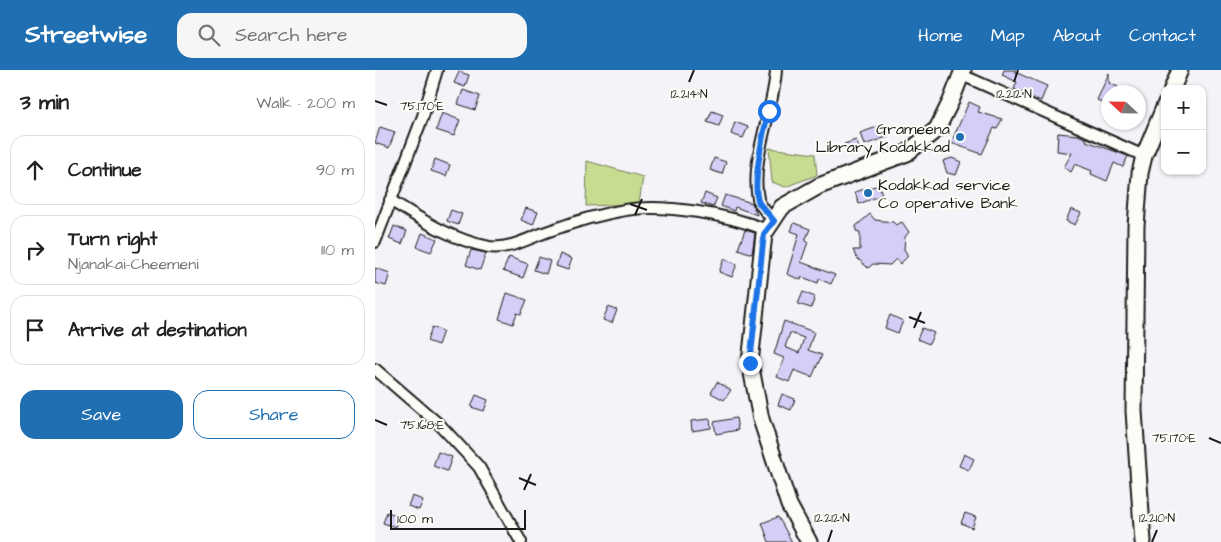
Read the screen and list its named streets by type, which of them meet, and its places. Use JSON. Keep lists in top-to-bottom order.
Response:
{
  "places": ["Grameena Library Kodakkad", "Kodakkad service Co operative Bank"],
  "scale_bar": "100 m",
  "north": "left",
  "page": {
    "header": "Streetwise",
    "search": "Search here",
    "nav": [
      "Home",
      "Map",
      "About",
      "Contact"
    ],
    "heading": ["3 min", "Walk · 200 m"],
    "map_buttons": ["+", "−"],
    "list": [
      ["Continue", "90 m"],
      ["Turn right", "Njanakai-Cheemeni", "110 m"],
      "Arrive at destination"
    ],
    "buttons": ["Save", "Share"],
    "scale": "100 m"
  },
  "coordinates": [
    "12.214°N",
    "12.212°N",
    "75.170°E",
    "75.168°E",
    "12.210°N"
  ]
}
